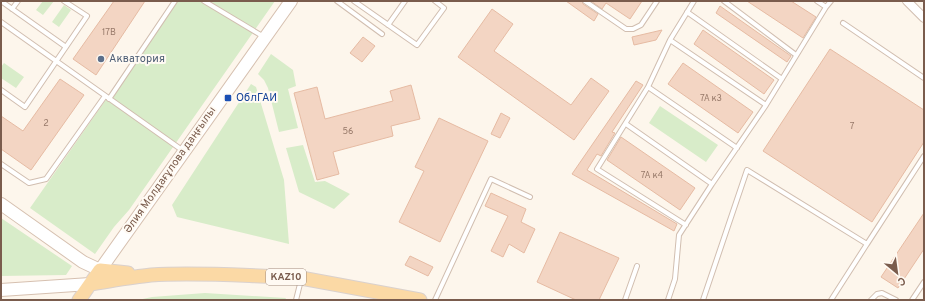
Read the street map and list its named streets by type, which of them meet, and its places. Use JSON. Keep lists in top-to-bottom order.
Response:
{
  "streets": {
    "main road": ["Әлия Молдағұлова даңғылы", "KAZ10"]
  },
  "crossings": [
    ["Әлия Молдағұлова даңғылы", "KAZ10"]
  ],
  "places": {
    "other": ["Акватория"],
    "transit": ["ОблГАИ"]
  },
  "house_numbers": [
    "17В",
    "7А к3",
    "2",
    "7",
    "56",
    "7А к4"
  ],
  "north": "bottom right"
}
